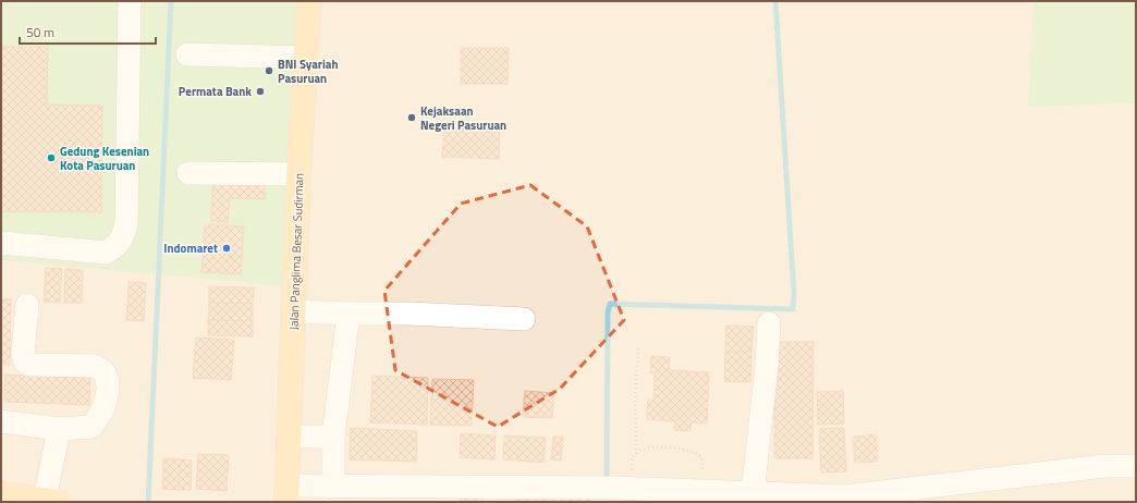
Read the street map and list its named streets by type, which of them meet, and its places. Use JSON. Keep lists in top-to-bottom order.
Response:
{
  "streets": {
    "main road": ["Jalan Panglima Besar Sudirman"]
  },
  "places": [
    "BNI Syariah Pasuruan",
    "Permata Bank",
    "Kejaksaan Negeri Pasuruan",
    "Gedung Kesenian Kota Pasuruan",
    "Indomaret"
  ],
  "scale_bar": "50 m"
}
